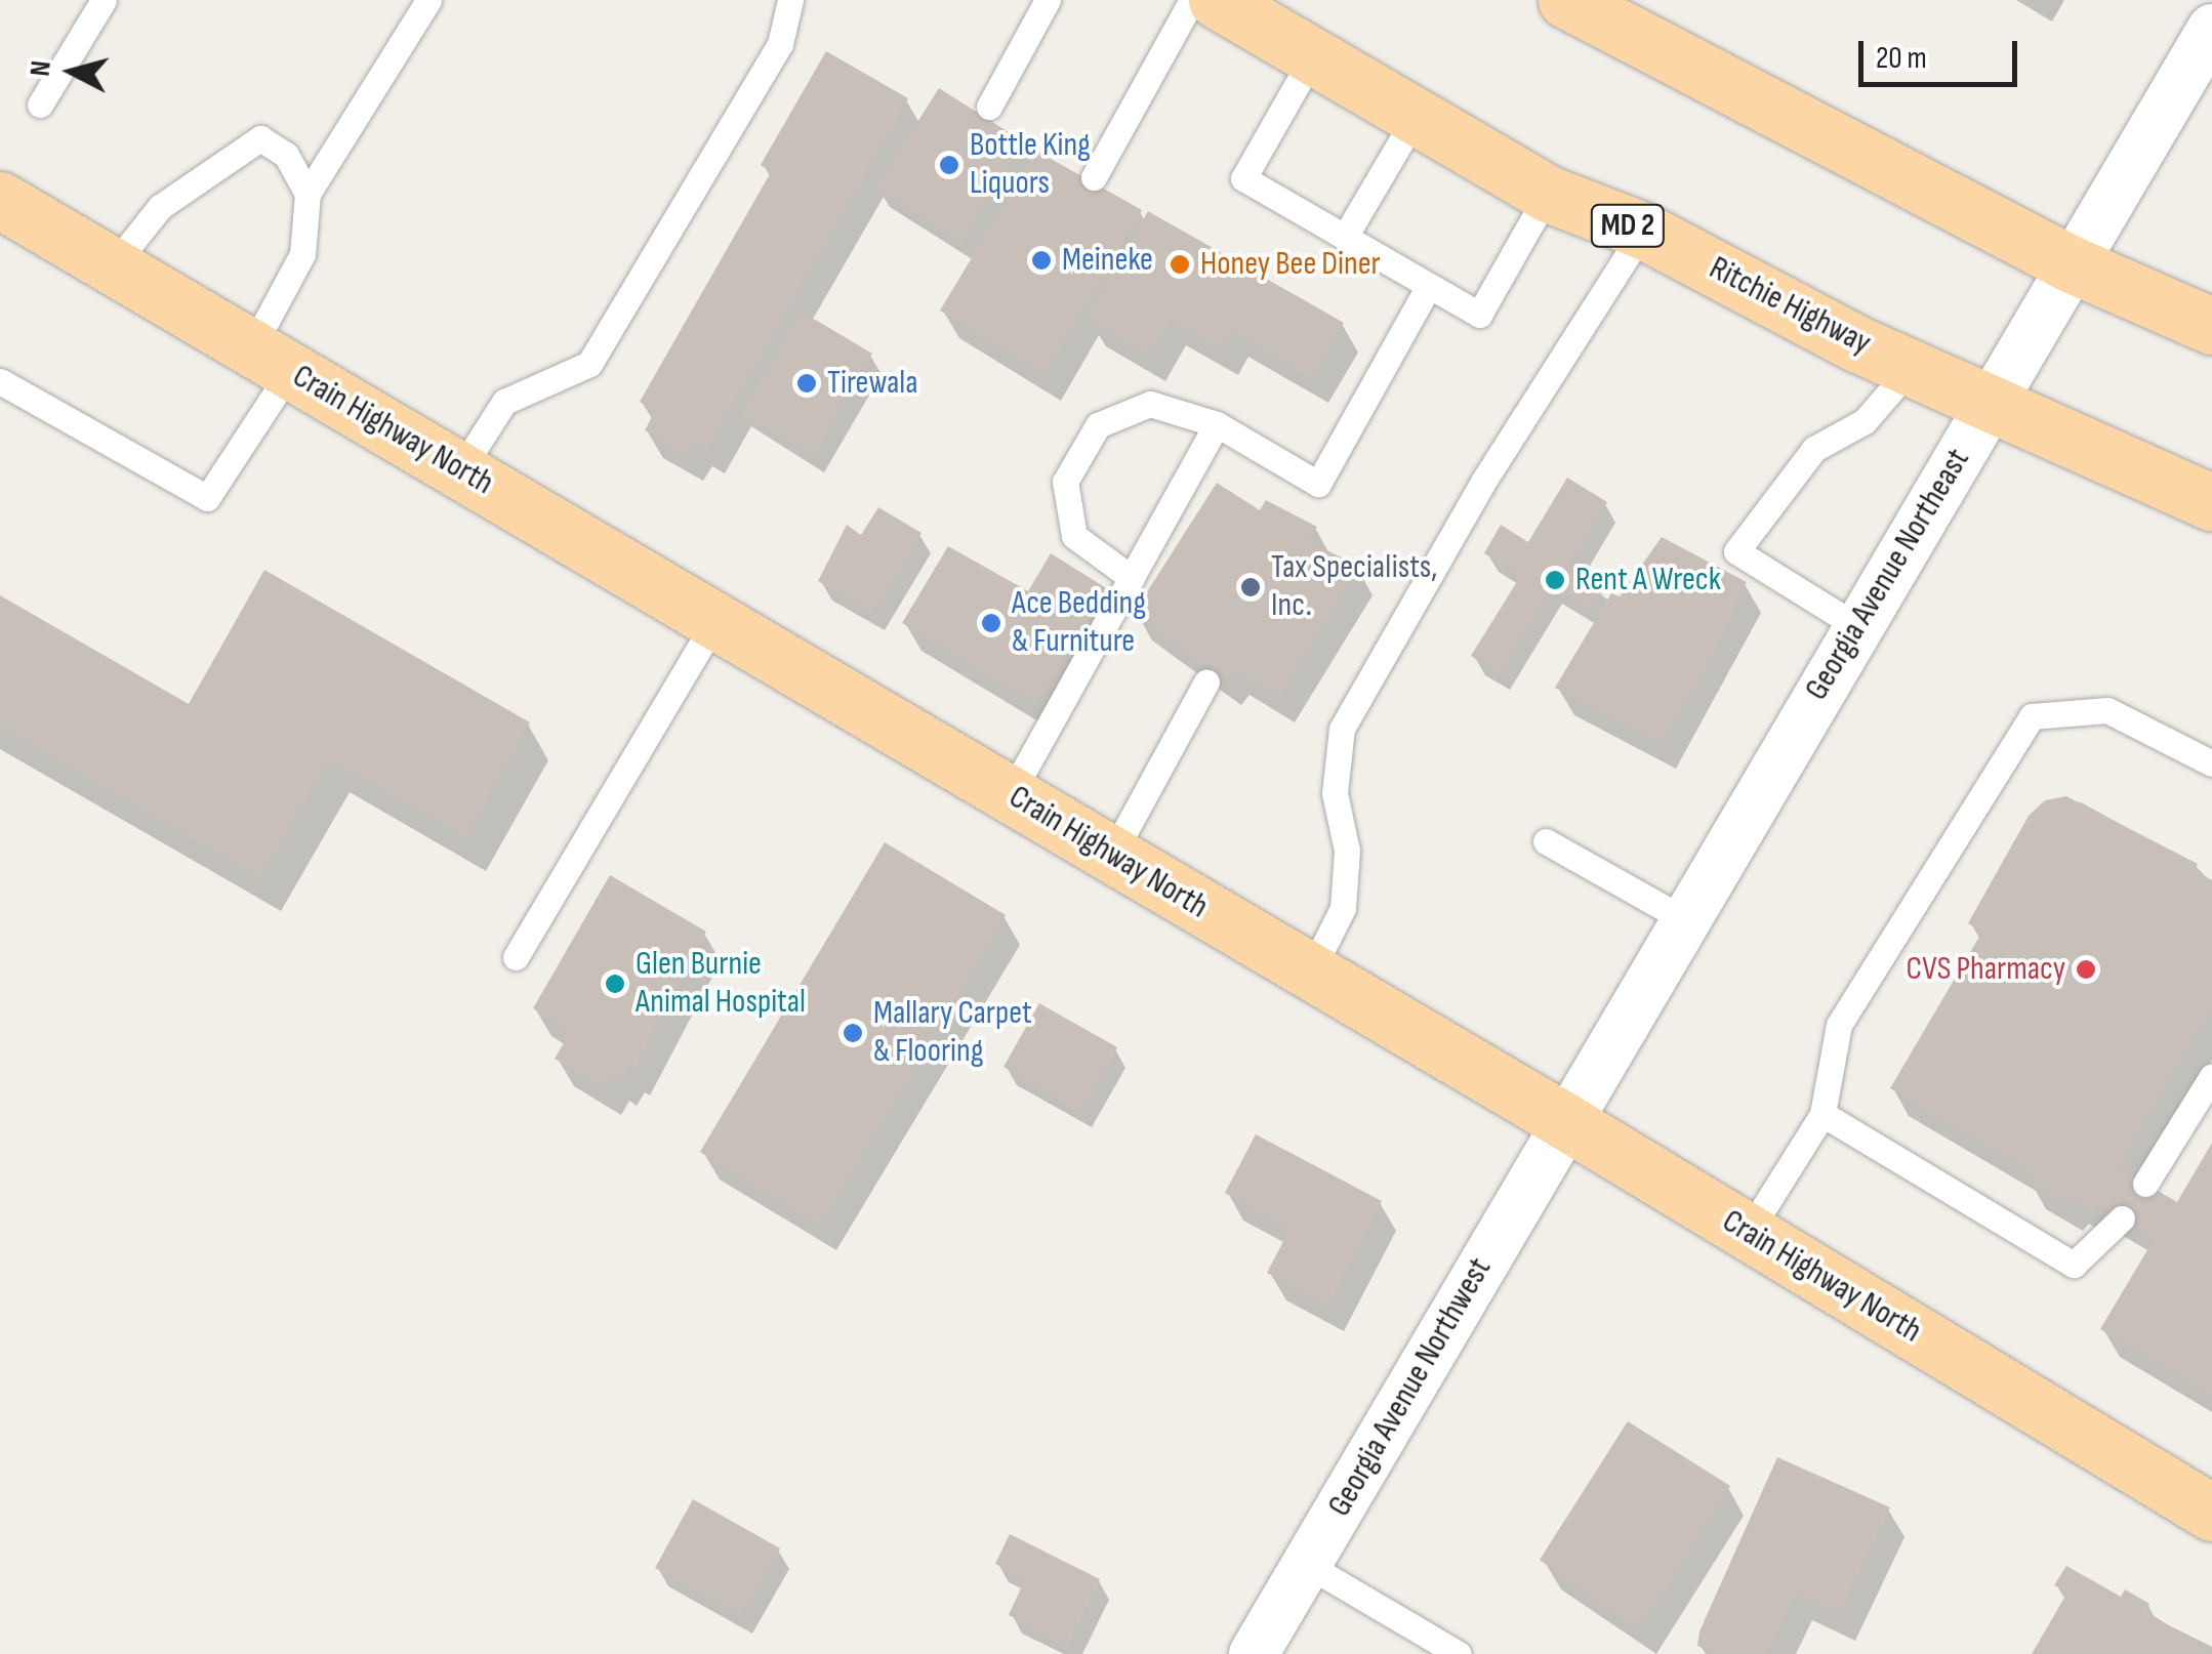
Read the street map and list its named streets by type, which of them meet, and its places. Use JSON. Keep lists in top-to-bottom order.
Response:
{
  "streets": {
    "main road": ["MD 2", "Ritchie Highway", "Crain Highway North"],
    "street": ["Georgia Avenue Northeast", "Georgia Avenue Northwest"]
  },
  "crossings": [
    ["Ritchie Highway", "Georgia Avenue Northeast"],
    ["Crain Highway North", "Georgia Avenue Northeast"],
    ["Crain Highway North", "Georgia Avenue Northwest"],
    ["Georgia Avenue Northeast", "Georgia Avenue Northwest"]
  ],
  "places": [
    "Bottle King Liquors",
    "Meineke",
    "Honey Bee Diner",
    "Tirewala",
    "Rent A Wreck",
    "Tax Specialists, Inc.",
    "Ace Bedding & Furniture",
    "CVS Pharmacy",
    "Glen Burnie Animal Hospital",
    "Mallary Carpet & Flooring"
  ],
  "scale_bar": "20 m",
  "north": "left"
}
